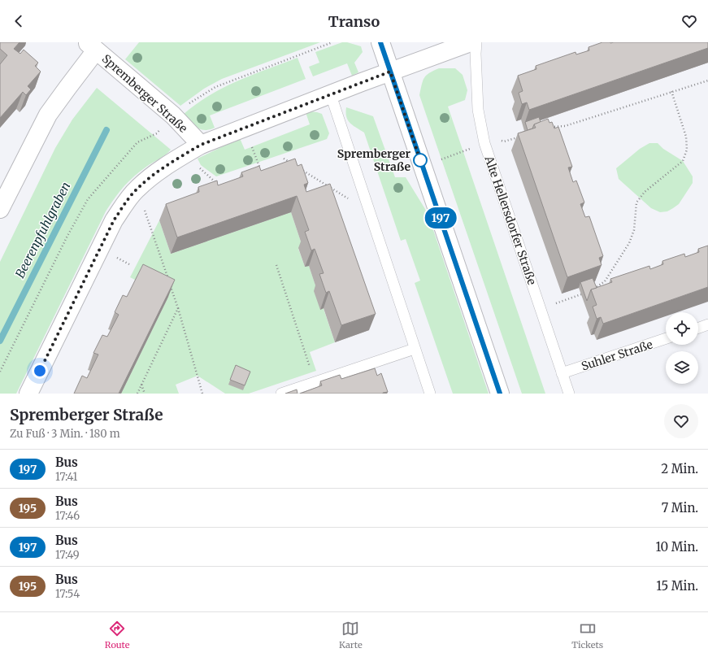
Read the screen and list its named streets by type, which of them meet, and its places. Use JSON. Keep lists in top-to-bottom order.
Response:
{
  "streets": {
    "street": ["Spremberger Straße"],
    "lane": ["Alte Hellersdorfer Straße", "Suhler Straße"]
  },
  "crossings": [
    ["Alte Hellersdorfer Straße", "Suhler Straße"]
  ],
  "water": ["Beerenpfuhlgraben"],
  "places": ["Spremberger Straße"],
  "lines": ["bus line 197"],
  "page": {
    "header": "Transo",
    "on_map": "197",
    "heading": ["Spremberger Straße", "Zu Fuß · 3 Min. · 180 m"],
    "list": [
      {
        "mark": "197",
        "name": "Bus",
        "note": "17:41",
        "value": "2 Min."
      },
      {
        "mark": "195",
        "name": "Bus",
        "note": "17:46",
        "value": "7 Min."
      },
      {
        "mark": "197",
        "name": "Bus",
        "note": "17:49",
        "value": "10 Min."
      },
      {
        "mark": "195",
        "name": "Bus",
        "note": "17:54",
        "value": "15 Min."
      }
    ],
    "tabs": ["Route", "Karte", "Tickets"]
  }
}
